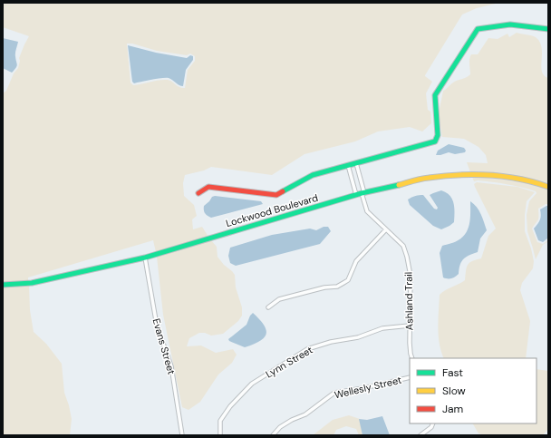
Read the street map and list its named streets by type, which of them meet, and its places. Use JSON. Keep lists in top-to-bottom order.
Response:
{
  "streets": {
    "street": [
      "Lockwood Boulevard",
      "Ashland Trail",
      "Evans Street",
      "Lynn Street",
      "Wellesly Street"
    ]
  },
  "crossings": [
    ["Lockwood Boulevard", "Ashland Trail"],
    ["Lockwood Boulevard", "Evans Street"],
    ["Ashland Trail", "Lynn Street"]
  ],
  "legend": ["Fast", "Slow", "Jam"]
}
